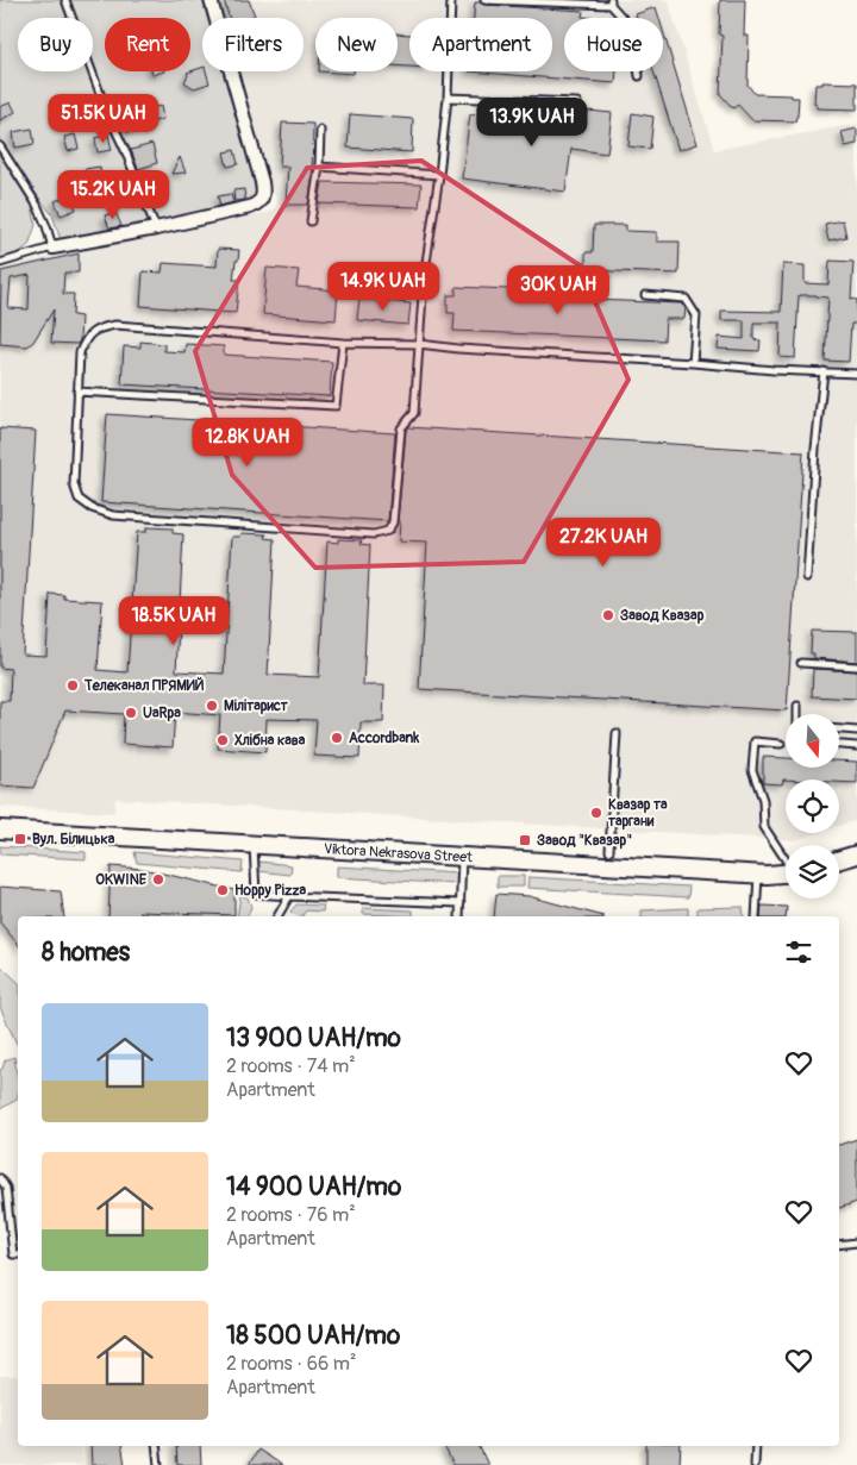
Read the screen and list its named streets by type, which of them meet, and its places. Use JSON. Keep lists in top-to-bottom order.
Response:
{
  "streets": {
    "main road": ["Viktora Nekrasova Street"]
  },
  "places": {
    "other": [
      "Завод Квазар",
      "Телеканал ПРЯМИЙ",
      "Мілітарист",
      "UaRpa",
      "Accordbank",
      "Хлібна кава",
      "Квазар та таргани",
      "OKWINE",
      "Hoppy Pizza"
    ],
    "transit": ["Вул. Білицька", "Завод \"Квазар\""]
  },
  "north": "bottom",
  "page": {
    "chip": [
      "Buy",
      "Rent",
      "Filters",
      "New",
      "Apartment",
      "House"
    ],
    "price": [
      "51.5K UAH",
      "13.9K UAH",
      "15.2K UAH",
      "14.9K UAH",
      "30K UAH",
      "12.8K UAH",
      "27.2K UAH",
      "18.5K UAH"
    ],
    "heading": "8 homes",
    "list": [
      {
        "name": "13 900 UAH/mo",
        "note": "2 rooms · 74 m² · Apartment"
      },
      {
        "name": "14 900 UAH/mo",
        "note": "2 rooms · 76 m² · Apartment"
      },
      {
        "name": "18 500 UAH/mo",
        "note": "2 rooms · 66 m² · Apartment"
      }
    ]
  }
}
